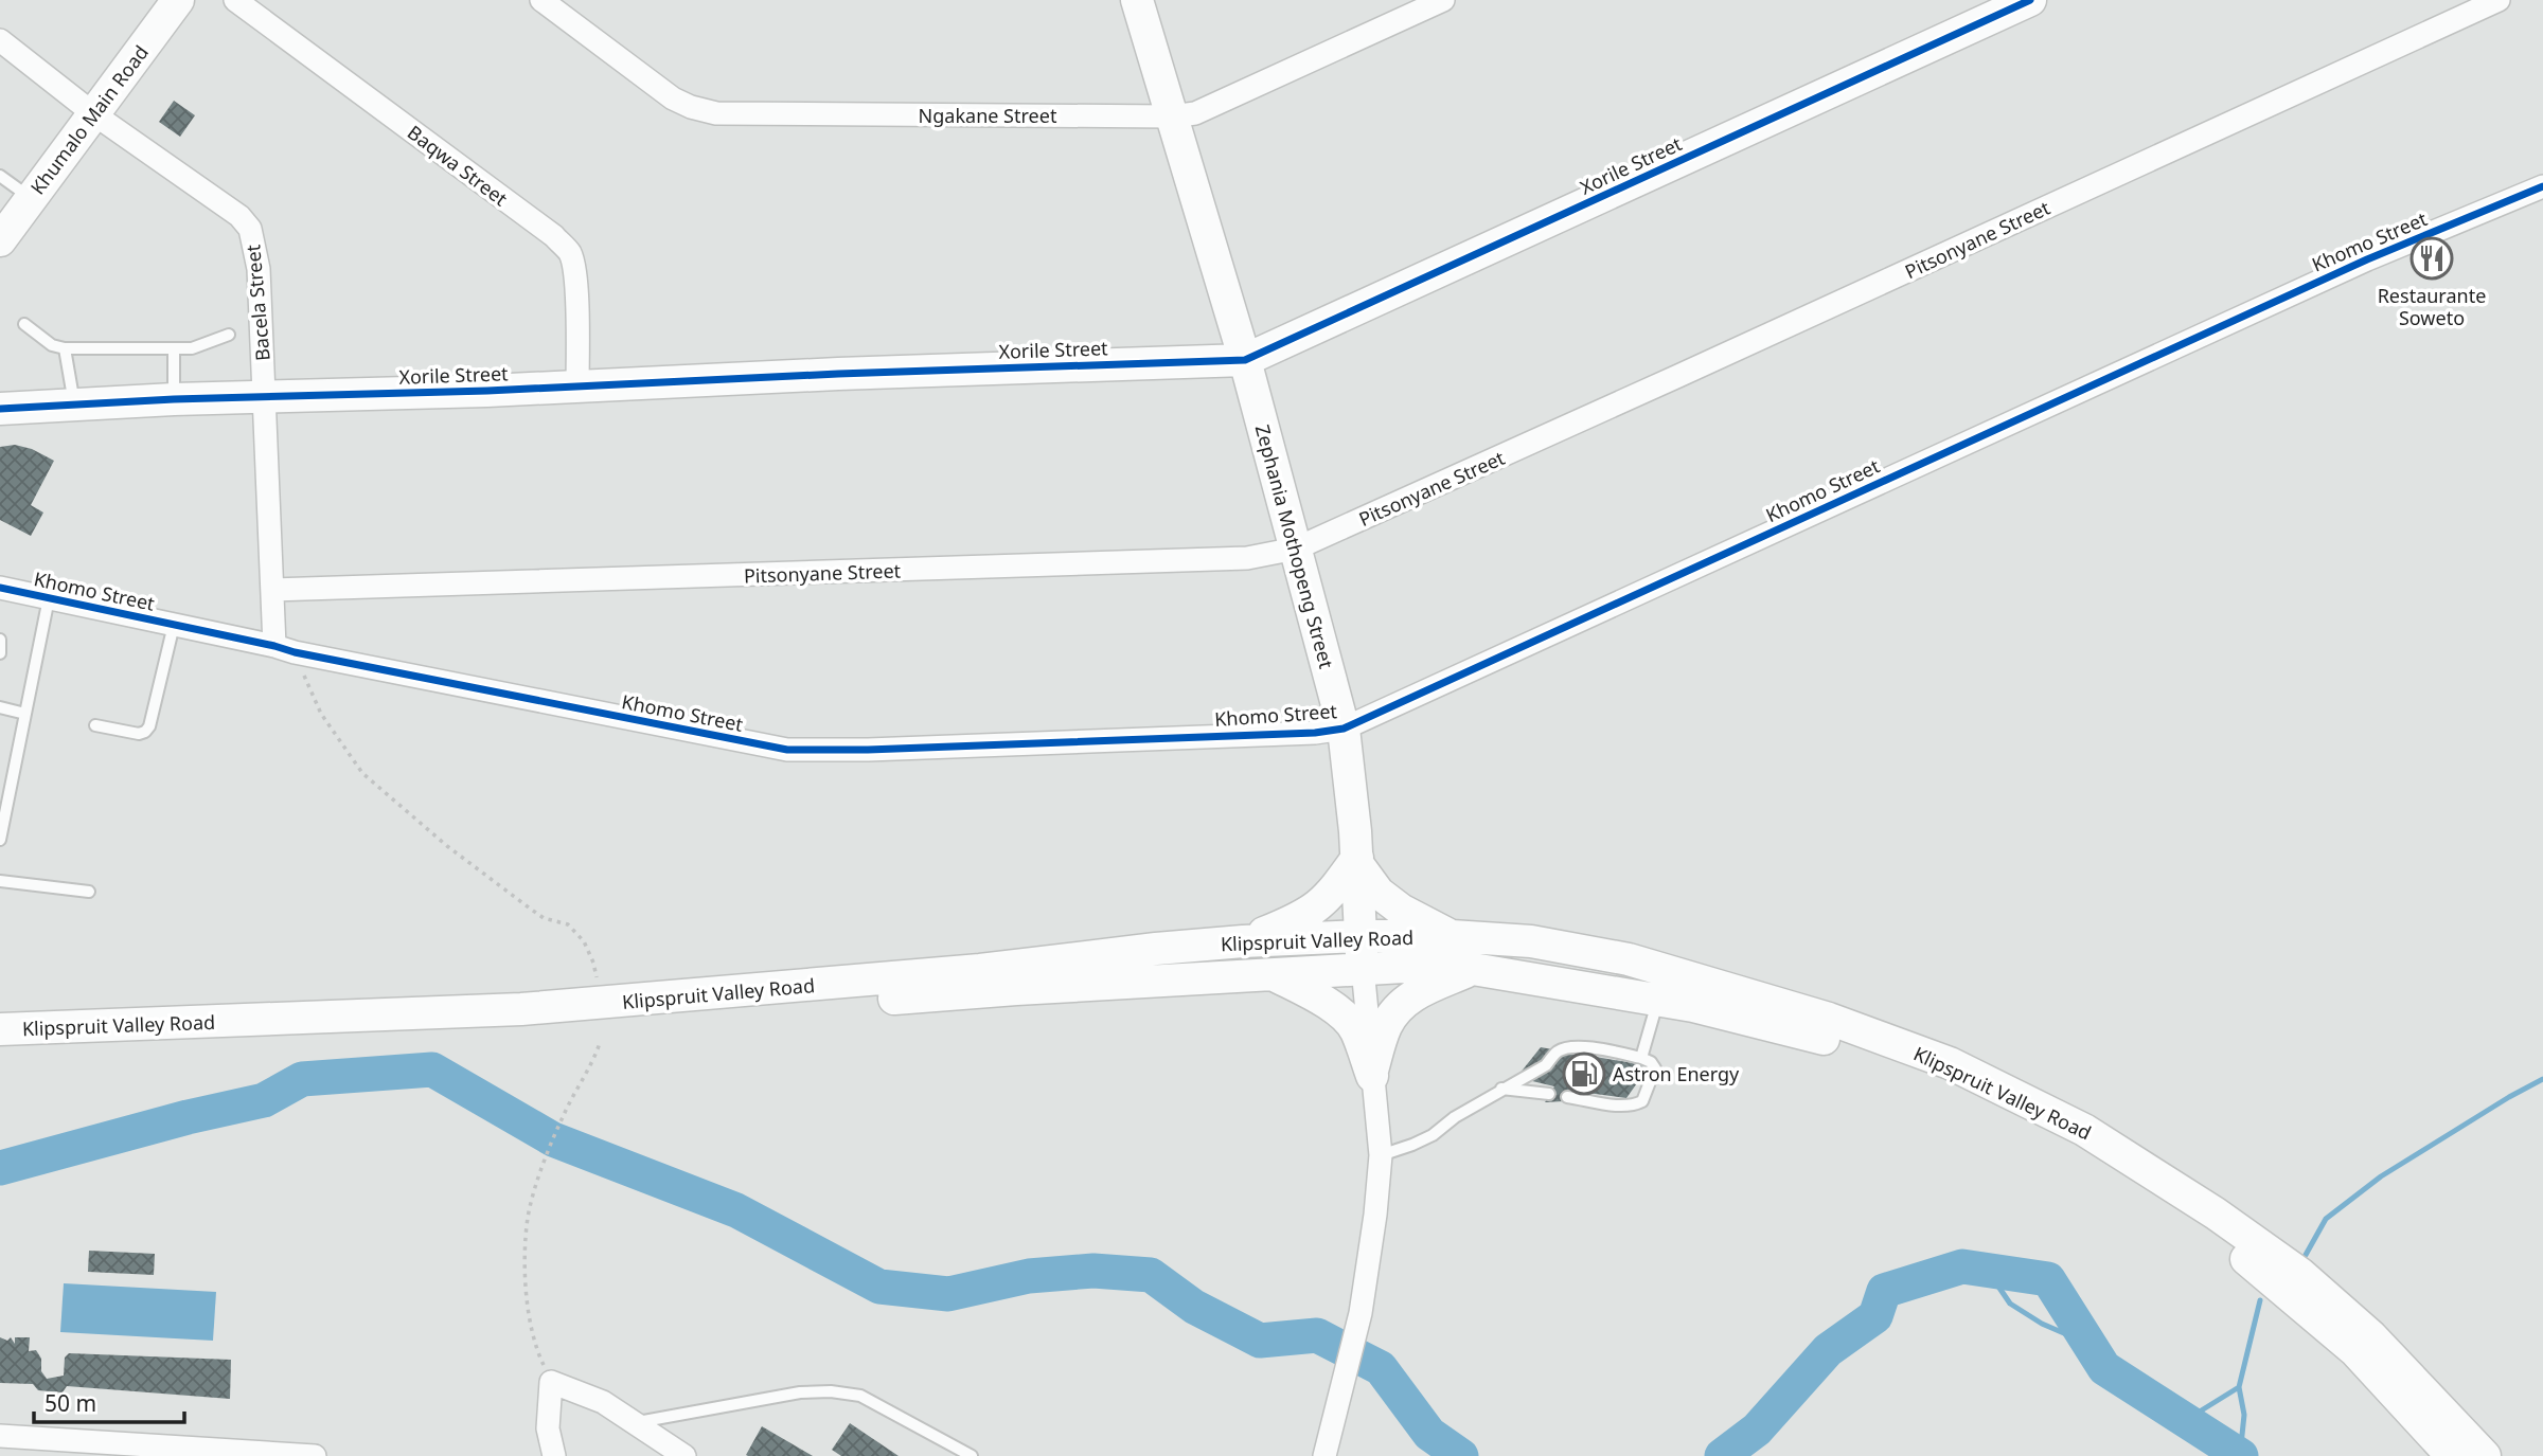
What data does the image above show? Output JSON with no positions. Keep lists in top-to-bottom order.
{
  "streets": {
    "main road": [
      "Khumalo Main Road",
      "Xorile Street",
      "Zephania Mothopeng Street",
      "Klipspruit Valley Road"
    ],
    "street": [
      "Ngakane Street",
      "Baqwa Street",
      "Pitsonyane Street",
      "Khomo Street",
      "Bacela Street"
    ]
  },
  "crossings": [
    ["Ngakane Street", "Zephania Mothopeng Street"],
    ["Khumalo Main Road", "Bacela Street"],
    ["Baqwa Street", "Xorile Street"],
    ["Xorile Street", "Bacela Street"],
    ["Xorile Street", "Zephania Mothopeng Street"],
    ["Pitsonyane Street", "Bacela Street"],
    ["Pitsonyane Street", "Zephania Mothopeng Street"],
    ["Khomo Street", "Bacela Street"],
    ["Khomo Street", "Zephania Mothopeng Street"],
    ["Zephania Mothopeng Street", "Klipspruit Valley Road"]
  ],
  "places": {
    "restaurant": ["Restaurante Soweto"],
    "fuel station": ["Astron Energy"]
  },
  "scale_bar": "50 m"
}
